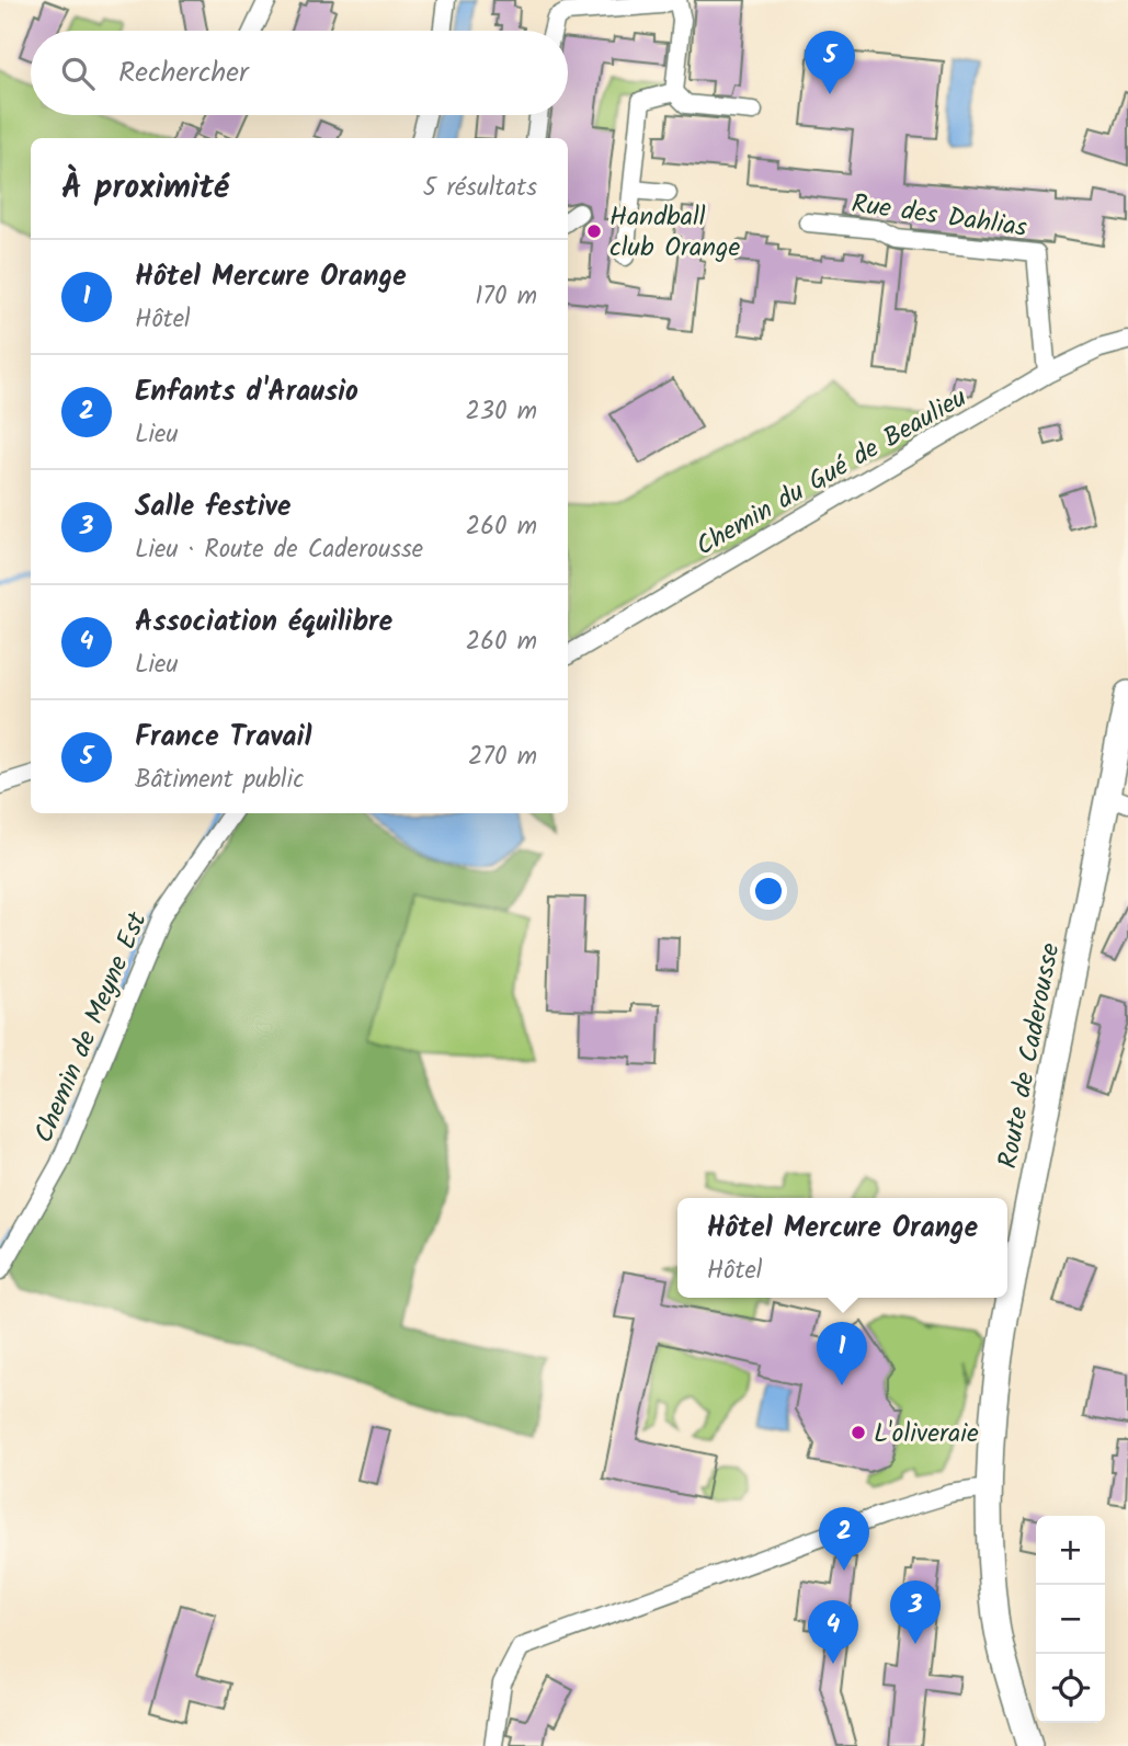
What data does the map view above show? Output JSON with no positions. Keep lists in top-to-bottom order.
{
  "streets": {
    "main road": ["Route de Caderousse"],
    "street": ["Rue des Dahlias", "Chemin du Gué de Beaulieu", "Chemin de Meyne Est"]
  },
  "crossings": [
    ["Rue des Dahlias", "Chemin du Gué de Beaulieu"]
  ],
  "places": ["Handball club Orange", "L'oliveraie"],
  "page": {
    "pins": [
      "5",
      "1",
      "2",
      "3",
      "4"
    ],
    "search": "Rechercher",
    "heading": ["À proximité", "5 résultats"],
    "list": [
      {
        "mark": "1",
        "name": "Hôtel Mercure Orange",
        "note": "Hôtel",
        "value": "170 m"
      },
      {
        "mark": "2",
        "name": "Enfants d'Arausio",
        "note": "Lieu",
        "value": "230 m"
      },
      {
        "mark": "3",
        "name": "Salle festive",
        "note": "Lieu · Route de Caderousse",
        "value": "260 m"
      },
      {
        "mark": "4",
        "name": "Association équilibre",
        "note": "Lieu",
        "value": "260 m"
      },
      {
        "mark": "5",
        "name": "France Travail",
        "note": "Bâtiment public",
        "value": "270 m"
      }
    ],
    "popup": ["Hôtel Mercure Orange", "Hôtel"],
    "map_buttons": ["+", "−"]
  }
}
